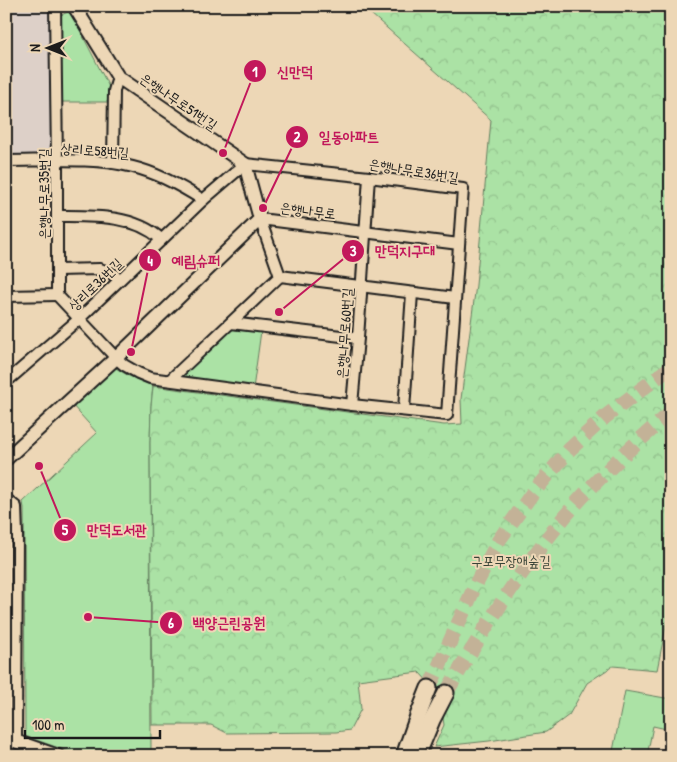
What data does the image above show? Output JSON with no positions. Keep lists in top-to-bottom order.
{
  "streets": {
    "street": [
      "은행나무로51번길",
      "상리로58번길",
      "은행나무로36번길",
      "은행나무로35번길",
      "은행나무로",
      "상리로36번길",
      "은행나무로60번길"
    ]
  },
  "crossings": [
    ["은행나무로51번길", "은행나무로36번길"],
    ["은행나무로51번길", "상리로36번길"],
    ["상리로58번길", "은행나무로35번길"],
    ["상리로58번길", "상리로36번길"],
    ["은행나무로36번길", "은행나무로"],
    ["은행나무로36번길", "상리로36번길"],
    ["은행나무로36번길", "은행나무로60번길"],
    ["은행나무로", "은행나무로60번길"]
  ],
  "parks": ["구포무장애숲길"],
  "places": [
    "신만덕",
    "일동아파트",
    "만덕지구대",
    "예림슈퍼",
    "만덕도서관",
    "백양근린공원"
  ],
  "scale_bar": "100 m",
  "north": "left"
}
